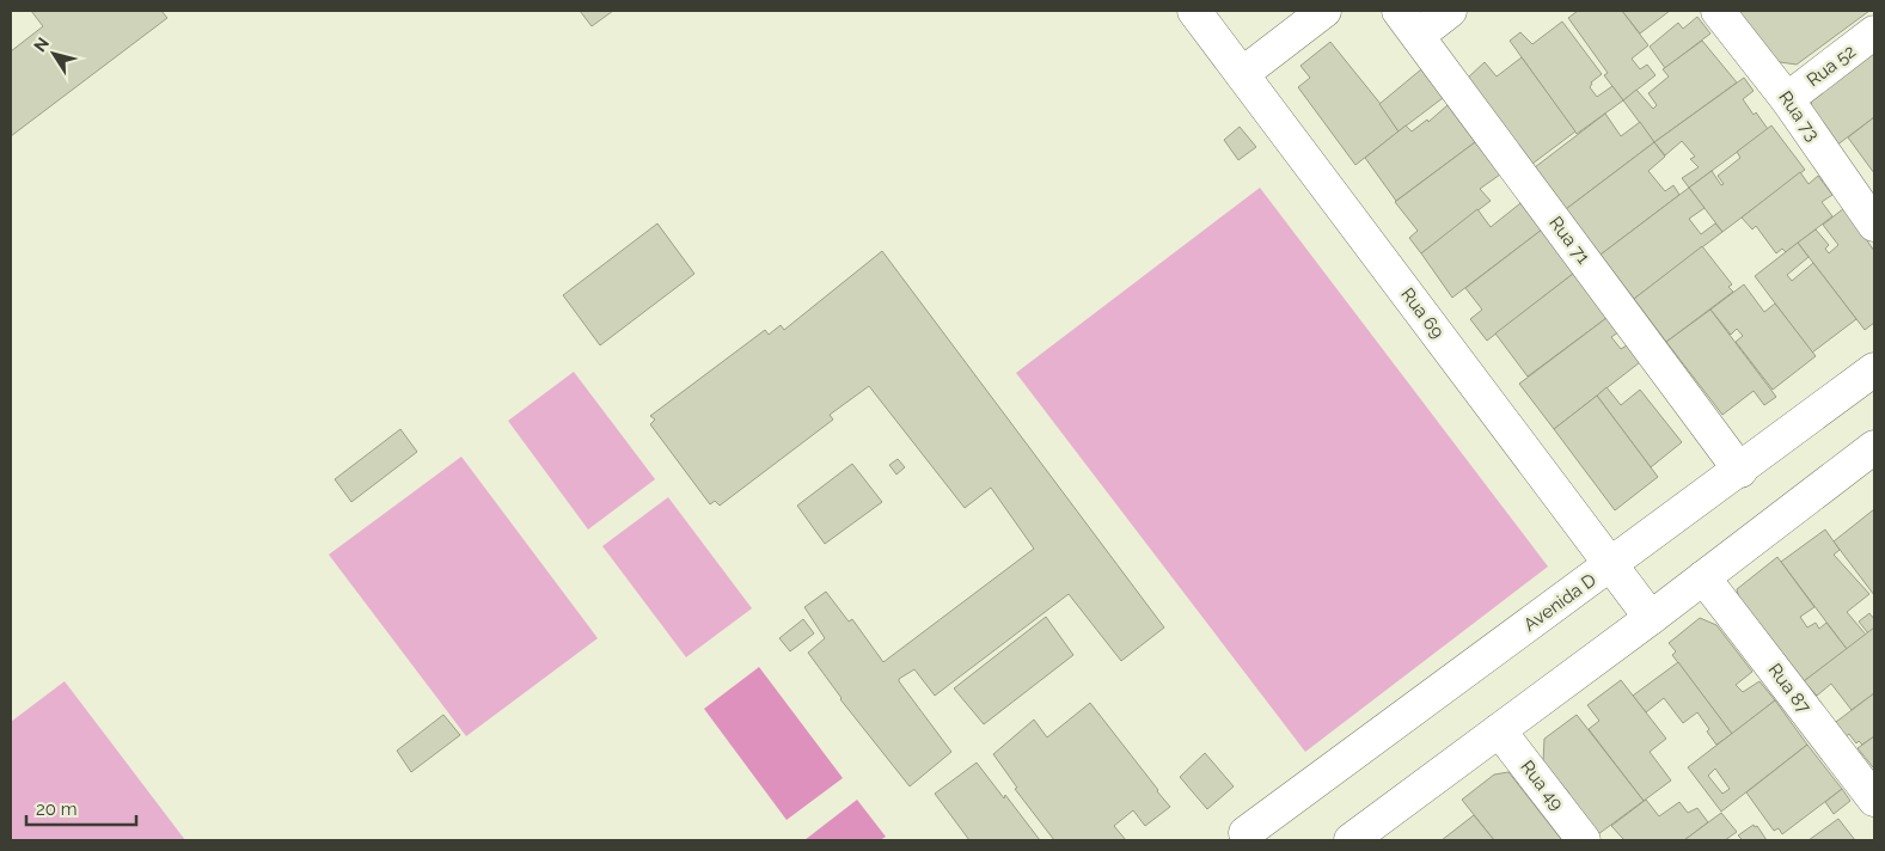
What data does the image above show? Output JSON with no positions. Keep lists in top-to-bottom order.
{
  "streets": {
    "street": [
      "Rua 52",
      "Rua 73",
      "Rua 71",
      "Rua 69",
      "Avenida D",
      "Rua 87",
      "Rua 49"
    ]
  },
  "crossings": [
    ["Rua 52", "Rua 73"],
    ["Rua 71", "Avenida D"],
    ["Rua 69", "Avenida D"]
  ],
  "scale_bar": "20 m",
  "north": "top left"
}
